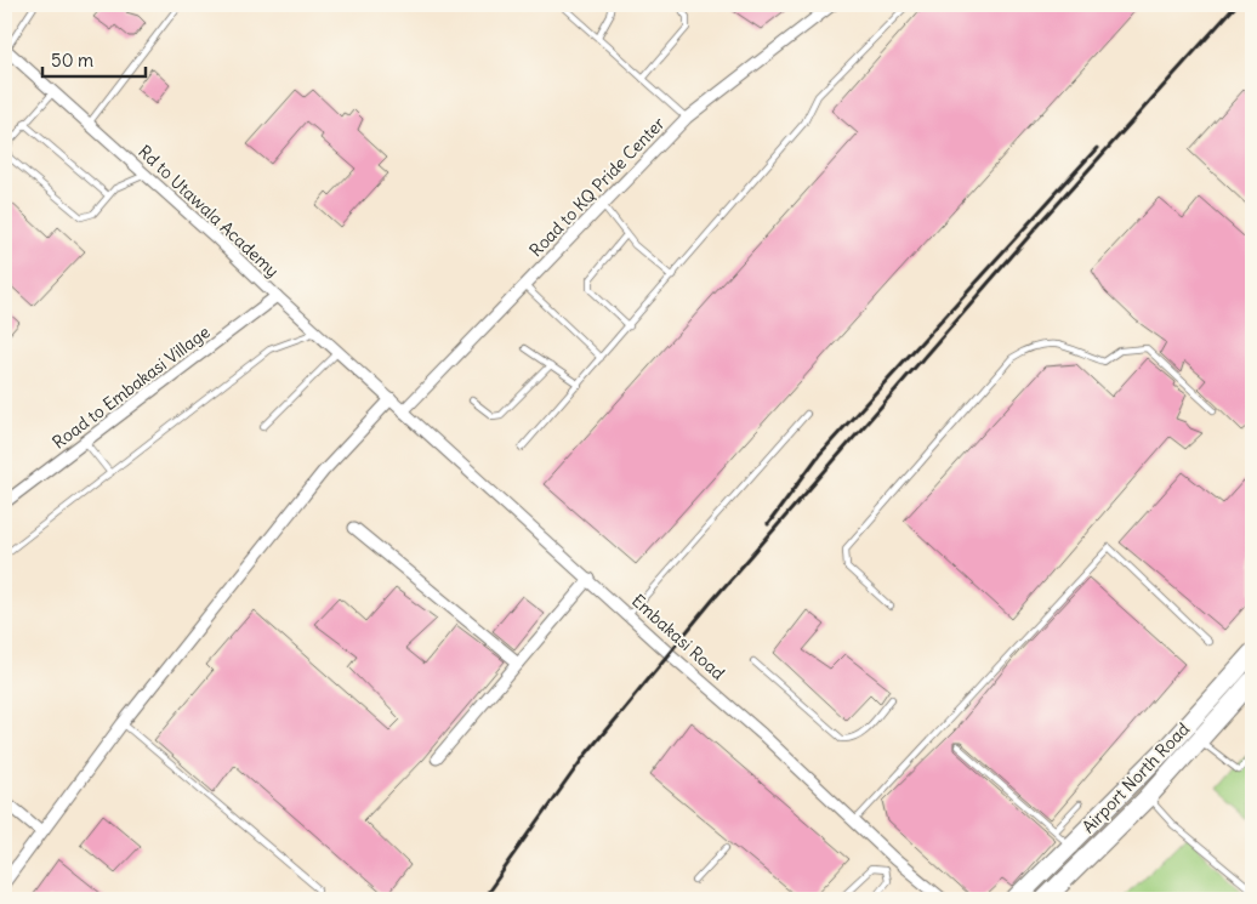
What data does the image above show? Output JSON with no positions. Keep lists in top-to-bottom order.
{
  "streets": {
    "main road": ["Airport North Road"],
    "street": [
      "Road to KQ Pride Center",
      "Rd to Utawala Academy",
      "Road to Embakasi Village",
      "Embakasi Road"
    ]
  },
  "crossings": [
    ["Road to KQ Pride Center", "Embakasi Road"],
    ["Rd to Utawala Academy", "Road to Embakasi Village"],
    ["Rd to Utawala Academy", "Embakasi Road"]
  ],
  "scale_bar": "50 m"
}
